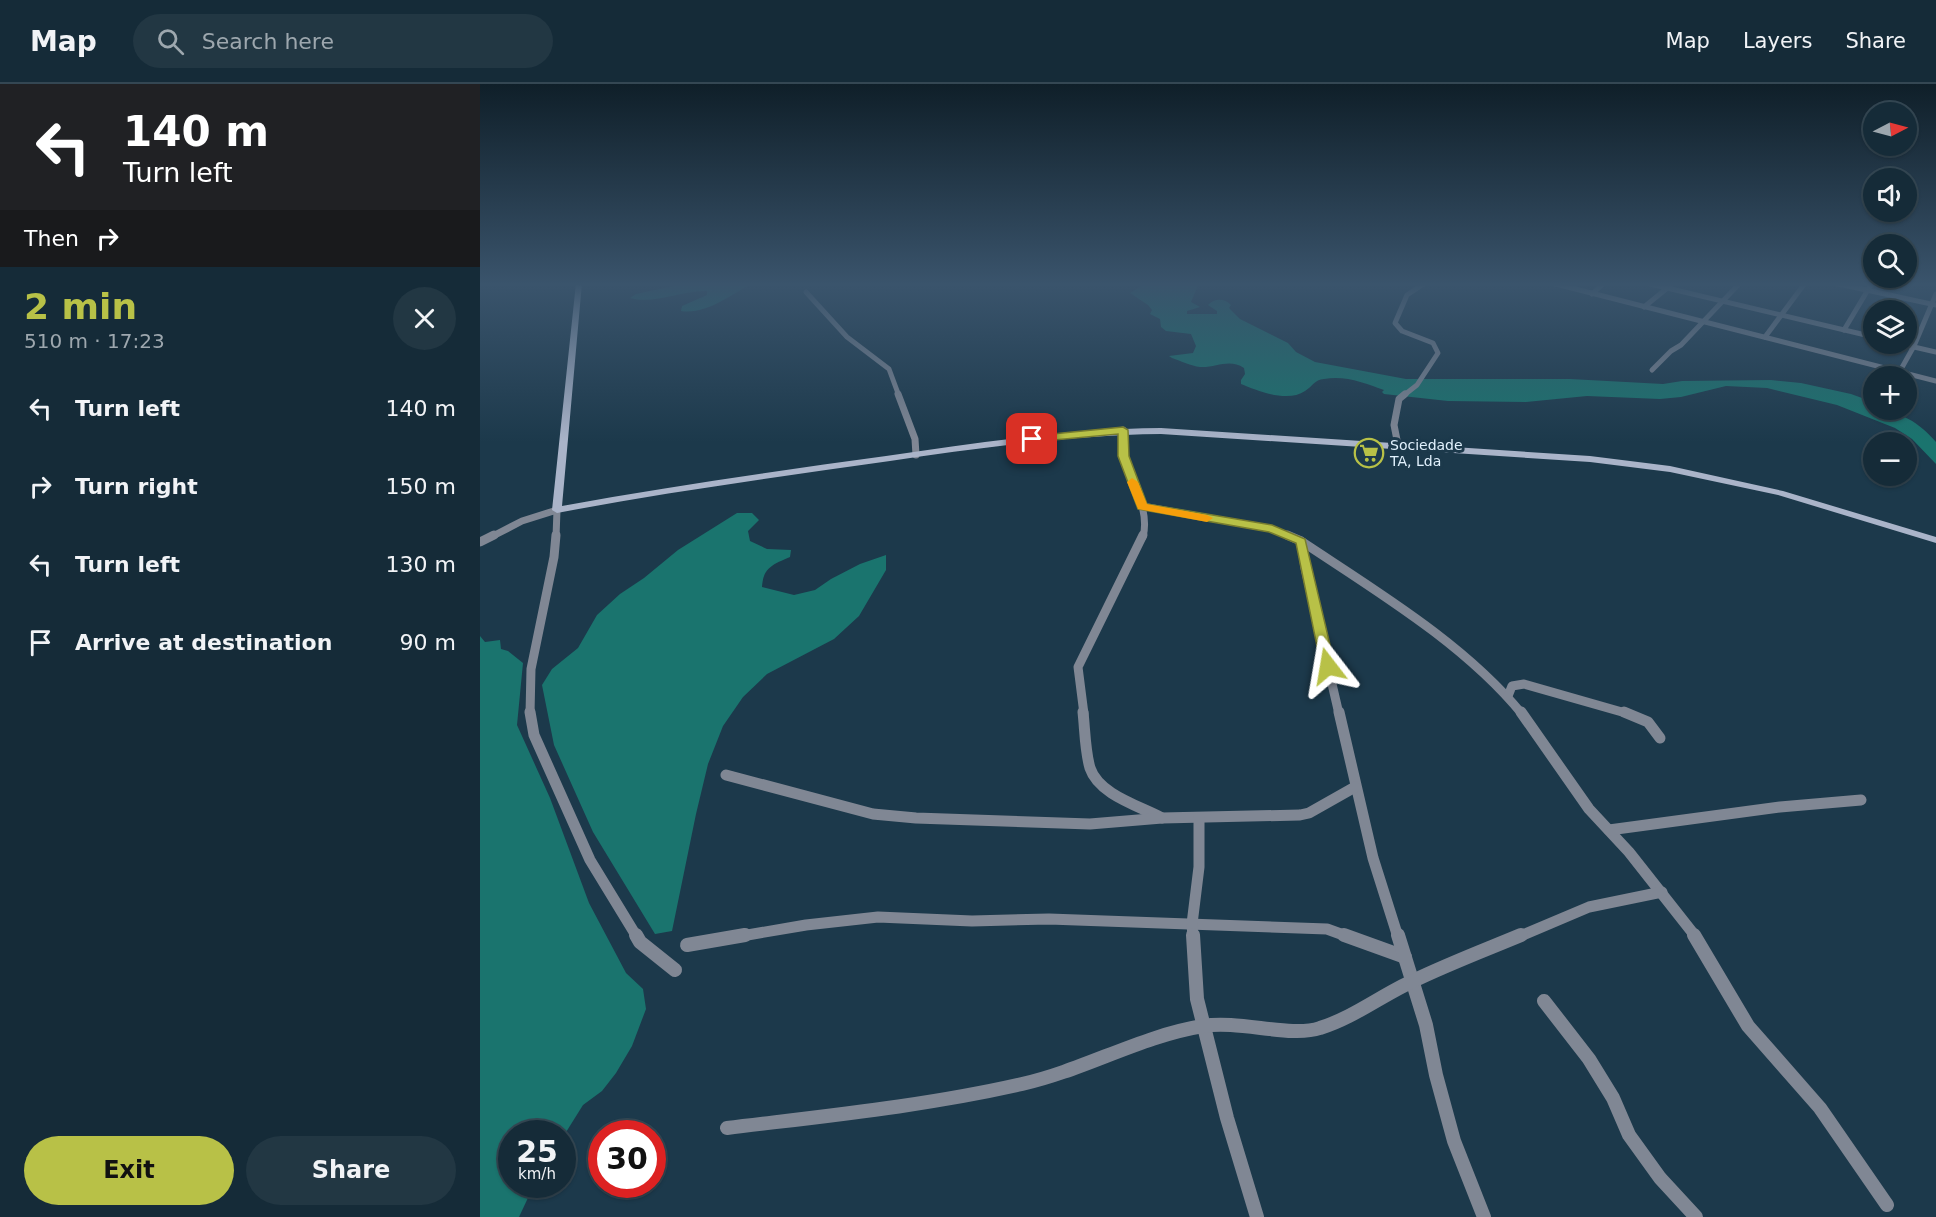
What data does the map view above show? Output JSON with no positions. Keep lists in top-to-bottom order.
{
  "places": {
    "supermarket": ["Sociedade TA, Lda"]
  },
  "north": "right",
  "page": {
    "header": "Map",
    "search": "Search here",
    "nav": ["Map", "Layers", "Share"],
    "turn": ["140 m", "Turn left"],
    "map_buttons": ["+", "−"],
    "then": "Then",
    "heading": ["2 min", "510 m · 17:23"],
    "list": [
      {
        "name": "Turn left",
        "value": "140 m"
      },
      {
        "name": "Turn right",
        "value": "150 m"
      },
      {
        "name": "Turn left",
        "value": "130 m"
      },
      {
        "name": "Arrive at destination",
        "value": "90 m"
      }
    ],
    "speed": "25 km/h",
    "limit": "30",
    "buttons": ["Exit", "Share"]
  }
}
